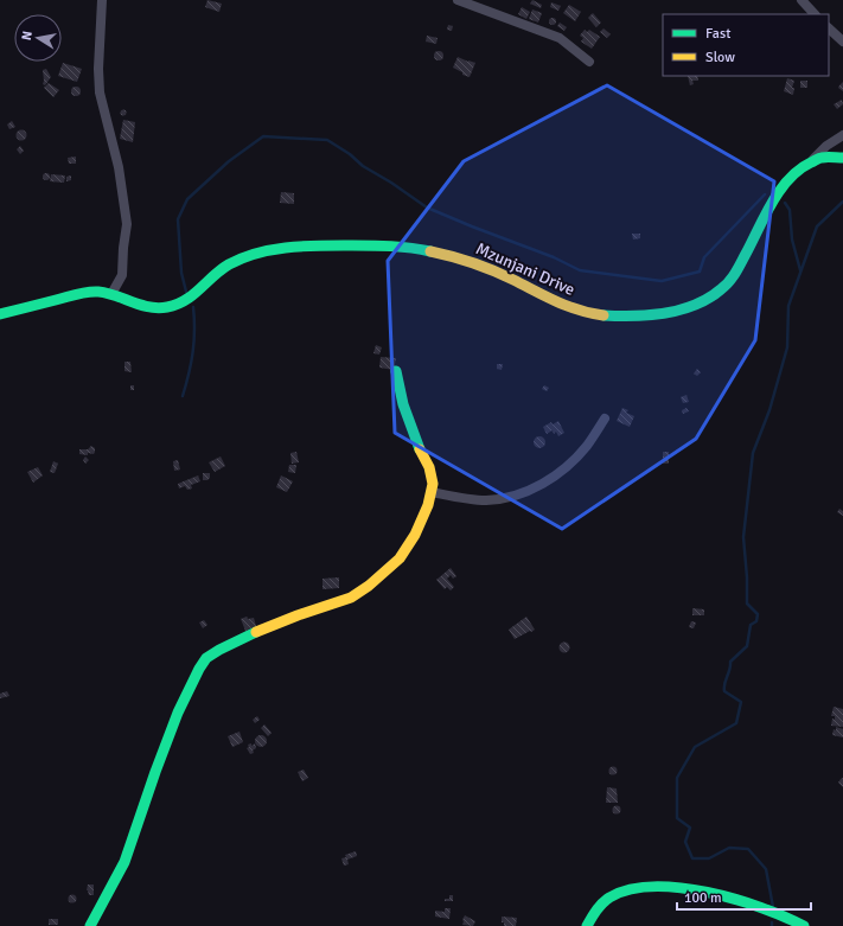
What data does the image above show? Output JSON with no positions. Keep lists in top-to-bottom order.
{
  "streets": {
    "main road": ["Mzunjani Drive"]
  },
  "legend": ["Fast", "Slow"],
  "scale_bar": "100 m",
  "north": "left"
}
